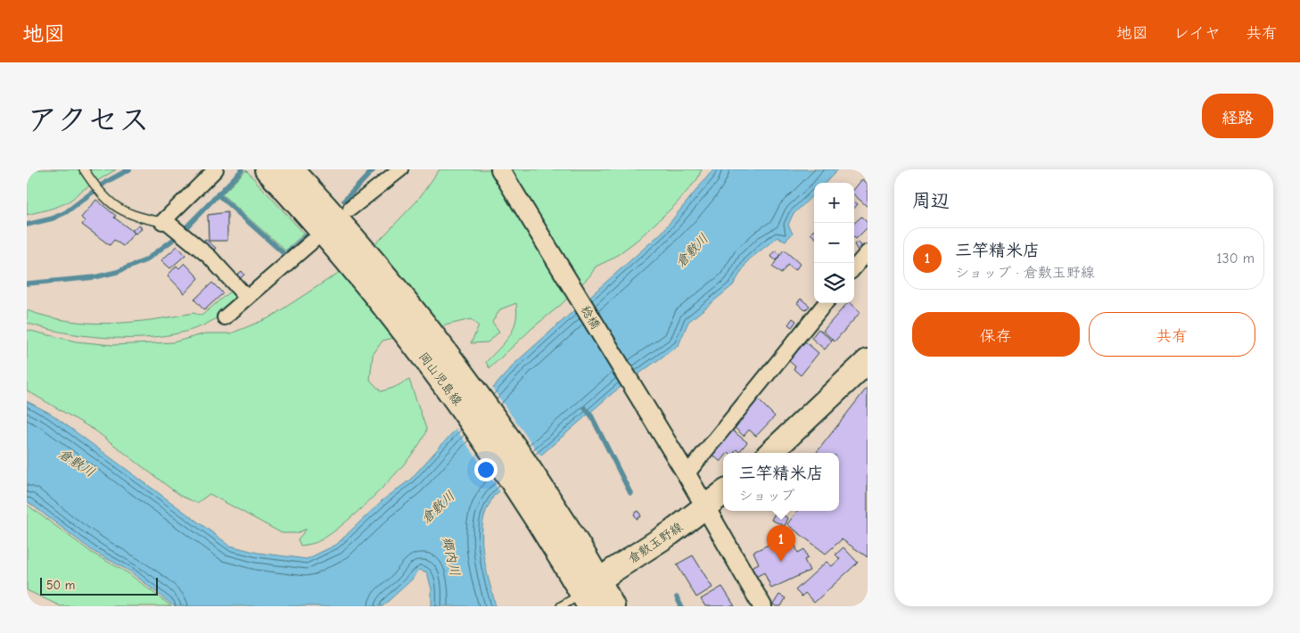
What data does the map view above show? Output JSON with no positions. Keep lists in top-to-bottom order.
{
  "streets": {
    "main road": ["岡山児島線", "倉敷玉野線"],
    "street": ["稔橋"]
  },
  "crossings": [
    ["稔橋", "倉敷玉野線"],
    ["岡山児島線", "倉敷玉野線"]
  ],
  "water": ["倉敷川", "郷内川"],
  "scale_bar": "50 m",
  "page": {
    "header": "地図",
    "nav": ["地図", "レイヤ", "共有"],
    "title": "アクセス",
    "buttons": [
      "経路",
      ["保存", "共有"]
    ],
    "heading": "周辺",
    "map_buttons": ["+", "−"],
    "list": [
      {
        "mark": "1",
        "name": "三竿精米店",
        "note": "ショップ · 倉敷玉野線",
        "value": "130 m"
      }
    ],
    "popup": ["三竿精米店", "ショップ"],
    "pins": "1",
    "scale": "50 m"
  }
}
